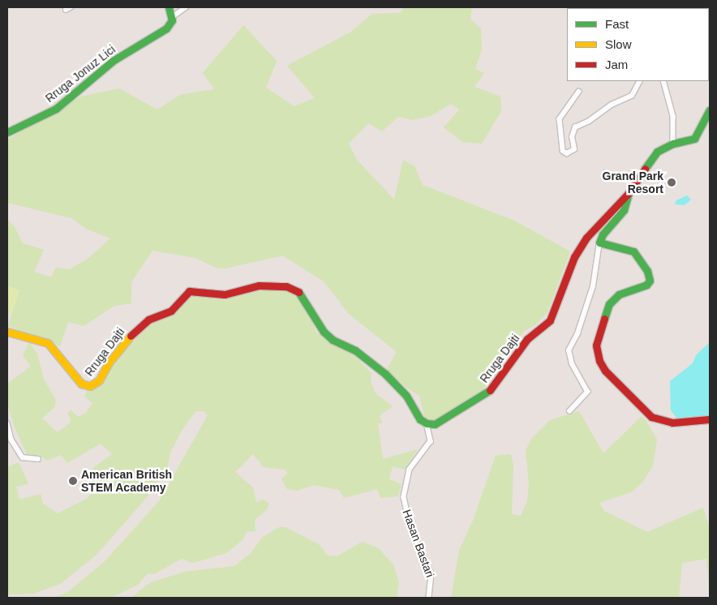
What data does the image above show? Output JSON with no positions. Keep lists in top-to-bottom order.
{
  "streets": {
    "main road": ["Rruga Jonuz Lici", "Rruga Dajti"],
    "street": ["Hasan Bastari"]
  },
  "crossings": [
    ["Rruga Dajti", "Hasan Bastari"]
  ],
  "places": ["Grand Park Resort", "American British STEM Academy"],
  "legend": ["Fast", "Slow", "Jam"]
}
